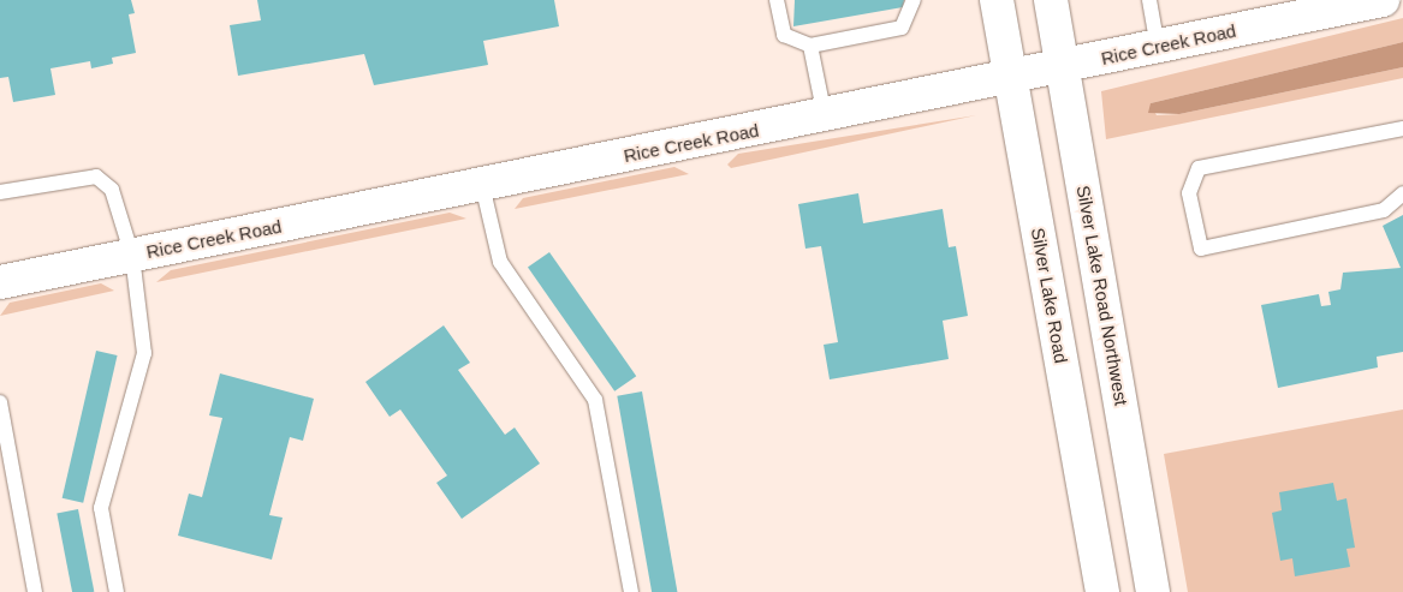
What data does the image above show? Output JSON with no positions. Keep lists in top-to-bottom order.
{
  "streets": {
    "street": ["Rice Creek Road", "Silver Lake Road", "Silver Lake Road Northwest"]
  },
  "crossings": [
    ["Rice Creek Road", "Silver Lake Road"],
    ["Rice Creek Road", "Silver Lake Road Northwest"]
  ]
}
